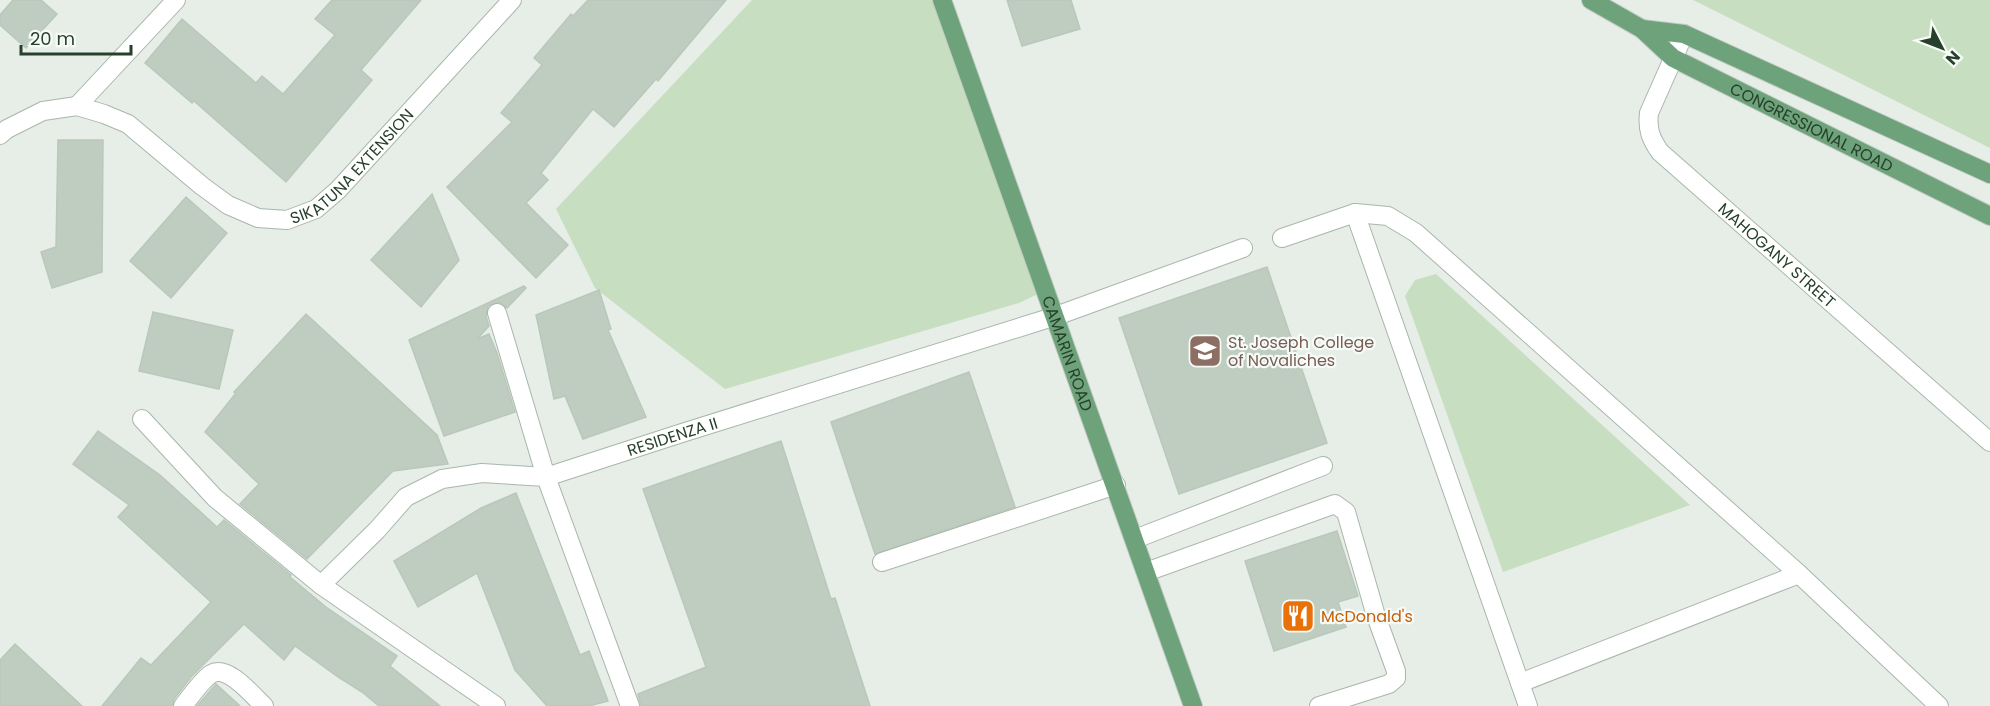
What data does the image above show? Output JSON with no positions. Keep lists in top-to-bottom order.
{
  "streets": {
    "main road": ["CONGRESSIONAL ROAD", "CAMARIN ROAD"],
    "street": ["SIKATUNA EXTENSION", "MAHOGANY STREET", "RESIDENZA II"]
  },
  "crossings": [
    ["CONGRESSIONAL ROAD", "MAHOGANY STREET"],
    ["CAMARIN ROAD", "RESIDENZA II"]
  ],
  "places": {
    "school or university": ["St. Joseph College of Novaliches"],
    "restaurant": ["McDonald's"]
  },
  "scale_bar": "20 m",
  "north": "bottom right"
}
